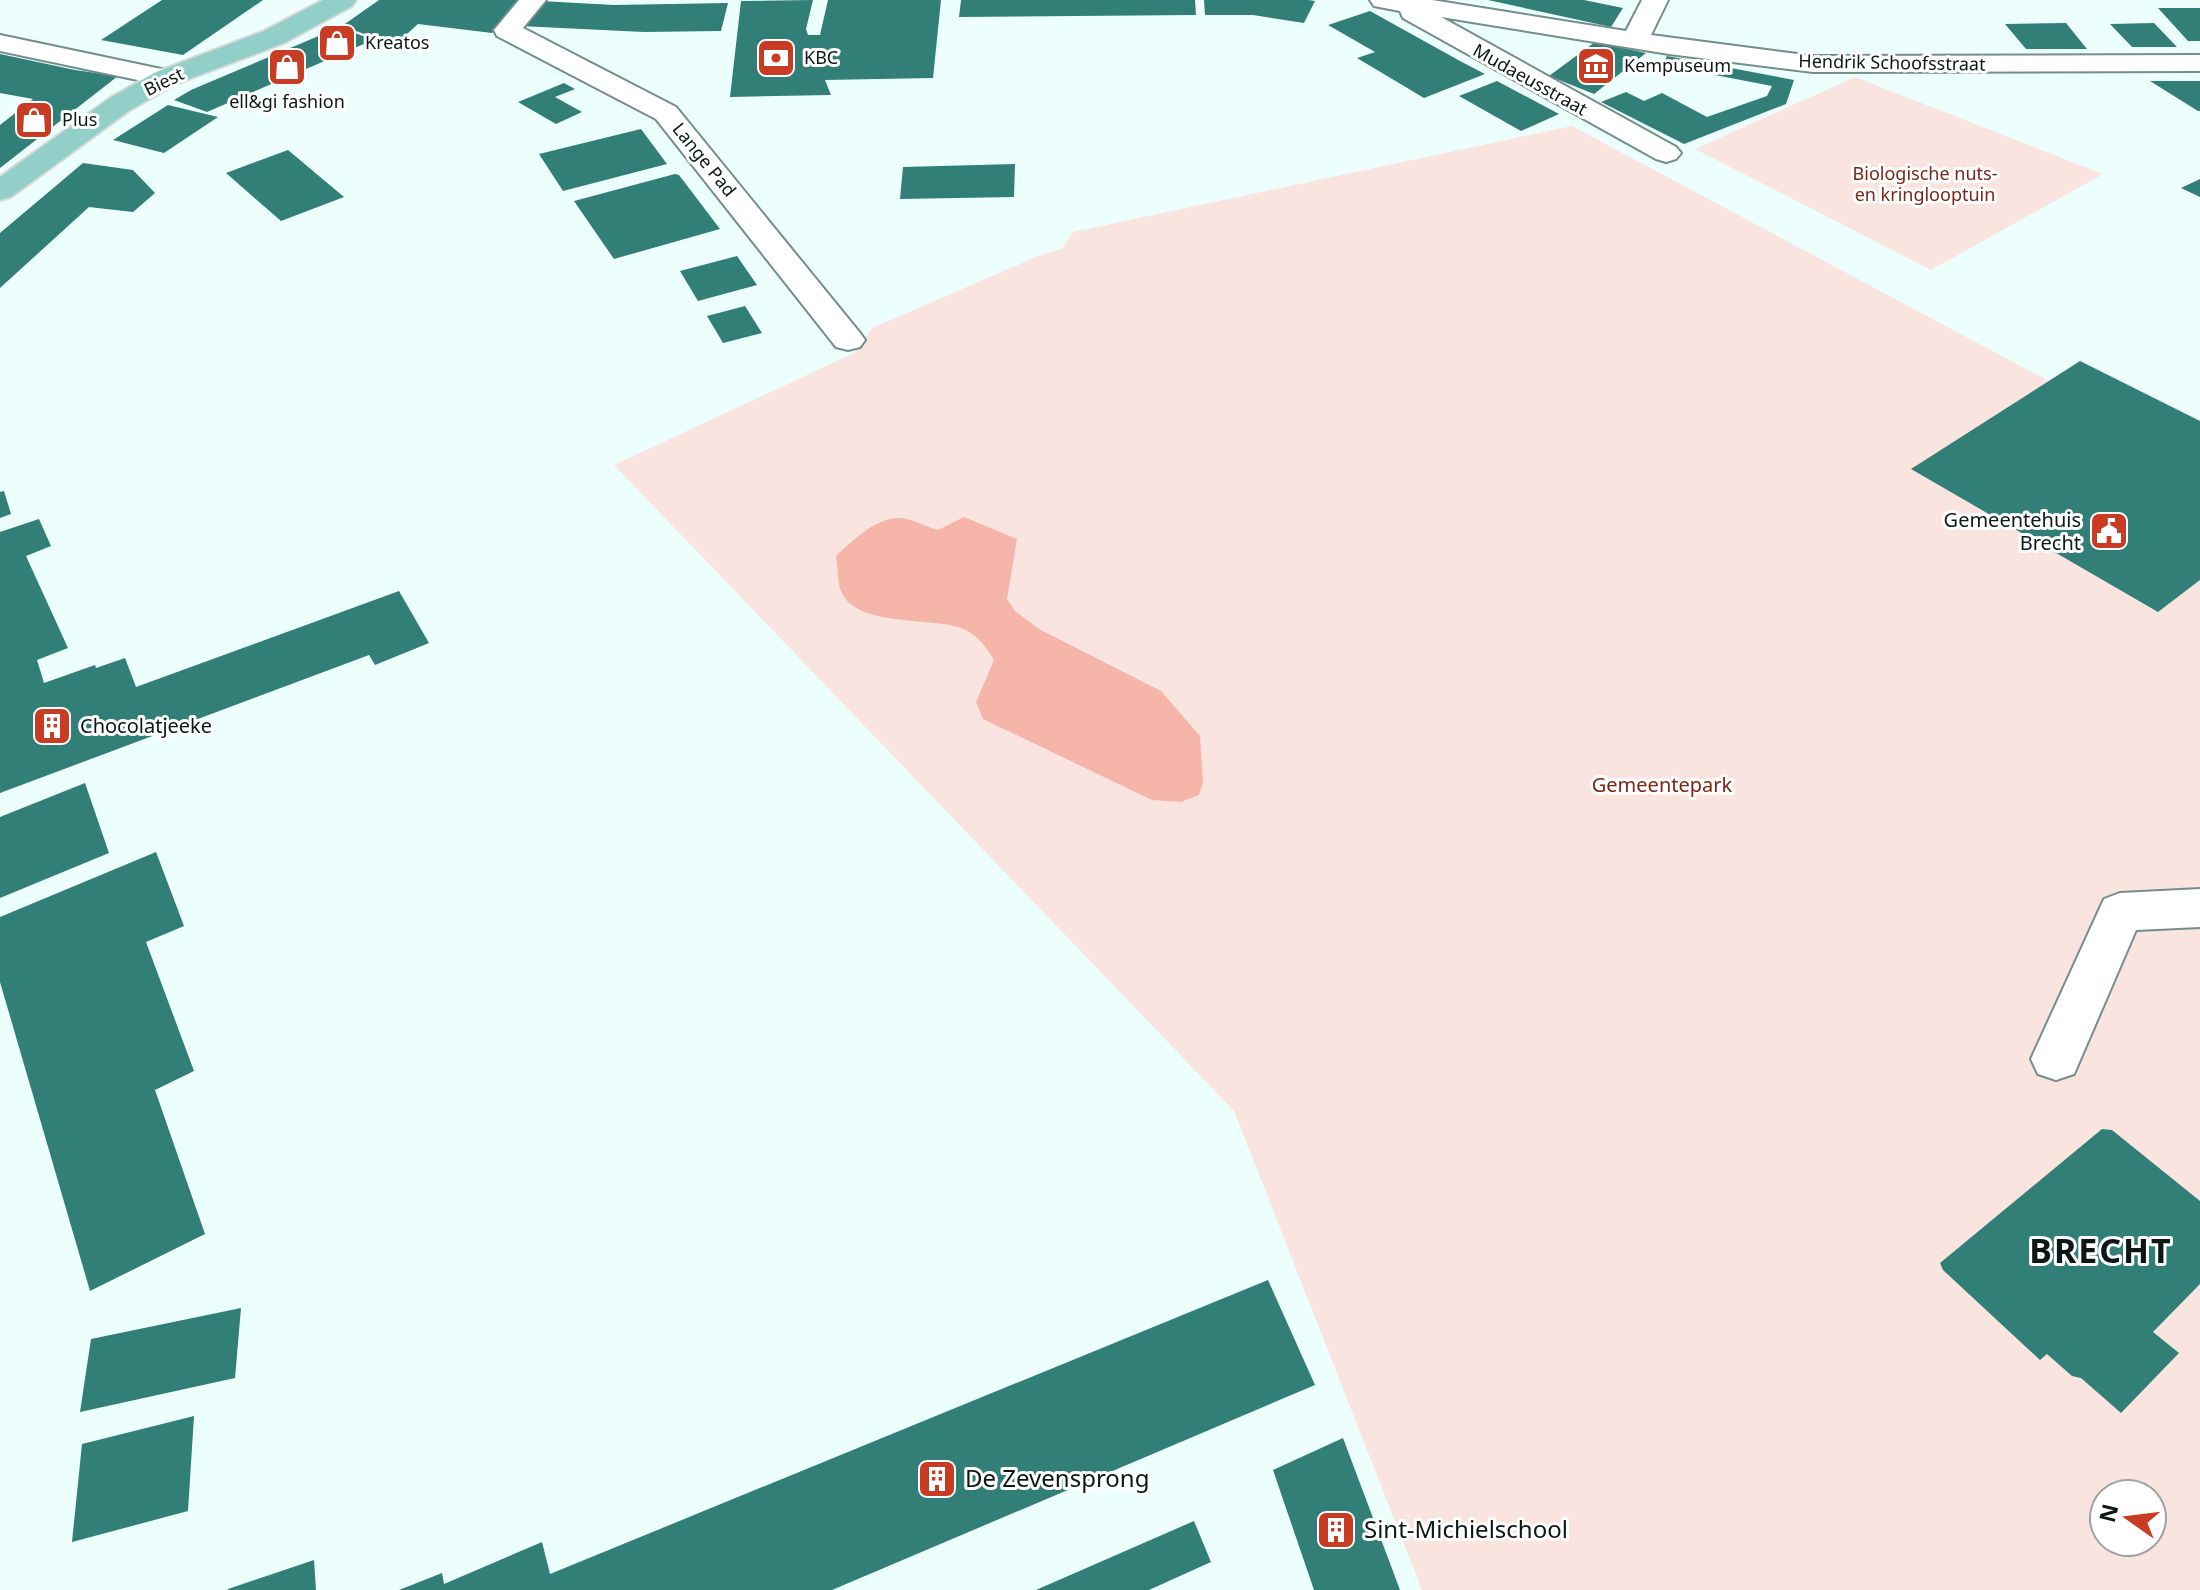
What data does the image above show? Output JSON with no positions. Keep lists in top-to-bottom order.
{
  "streets": {
    "main road": ["Biest"],
    "street": ["Hendrik Schoofsstraat", "Mudaeusstraat", "Lange Pad"]
  },
  "crossings": [
    ["Hendrik Schoofsstraat", "Mudaeusstraat"]
  ],
  "districts": ["BRECHT"],
  "parks": ["Biologische nuts- en kringlooptuin", "Gemeentepark"],
  "places": {
    "shop": ["Kreatos", "ell&gi fashion", "Plus"],
    "bank": ["KBC"],
    "museum": ["Kempuseum"],
    "public building": ["Gemeentehuis Brecht"],
    "building": ["Chocolatjeeke", "De Zevensprong", "Sint-Michielschool"]
  },
  "north": "left"
}
